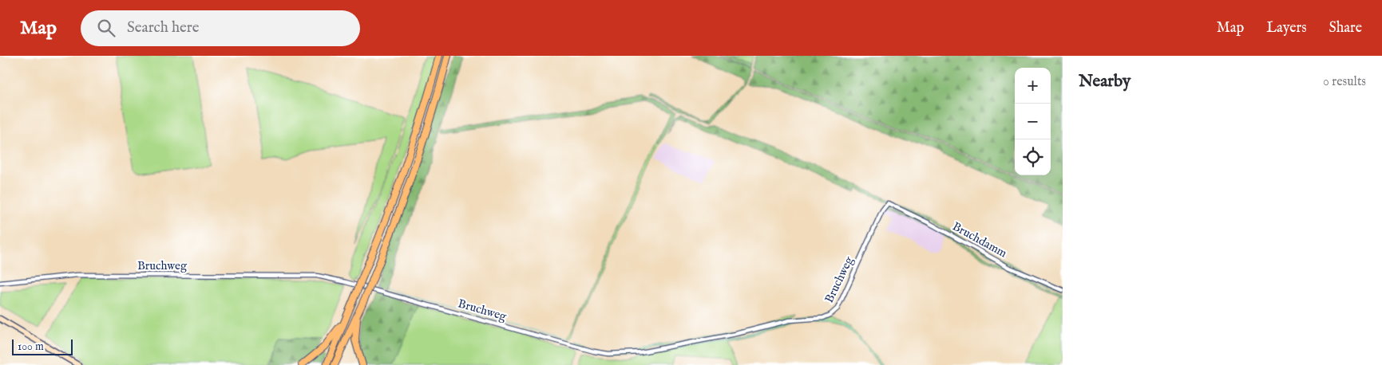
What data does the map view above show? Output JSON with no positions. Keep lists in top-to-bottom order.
{
  "streets": {
    "street": ["Bruchdamm", "Bruchweg"]
  },
  "crossings": [
    ["Bruchdamm", "Bruchweg"]
  ],
  "scale_bar": "100 m",
  "page": {
    "header": "Map",
    "search": "Search here",
    "nav": ["Map", "Layers", "Share"],
    "heading": ["Nearby", "0 results"],
    "map_buttons": ["+", "−"],
    "scale": "100 m"
  }
}
